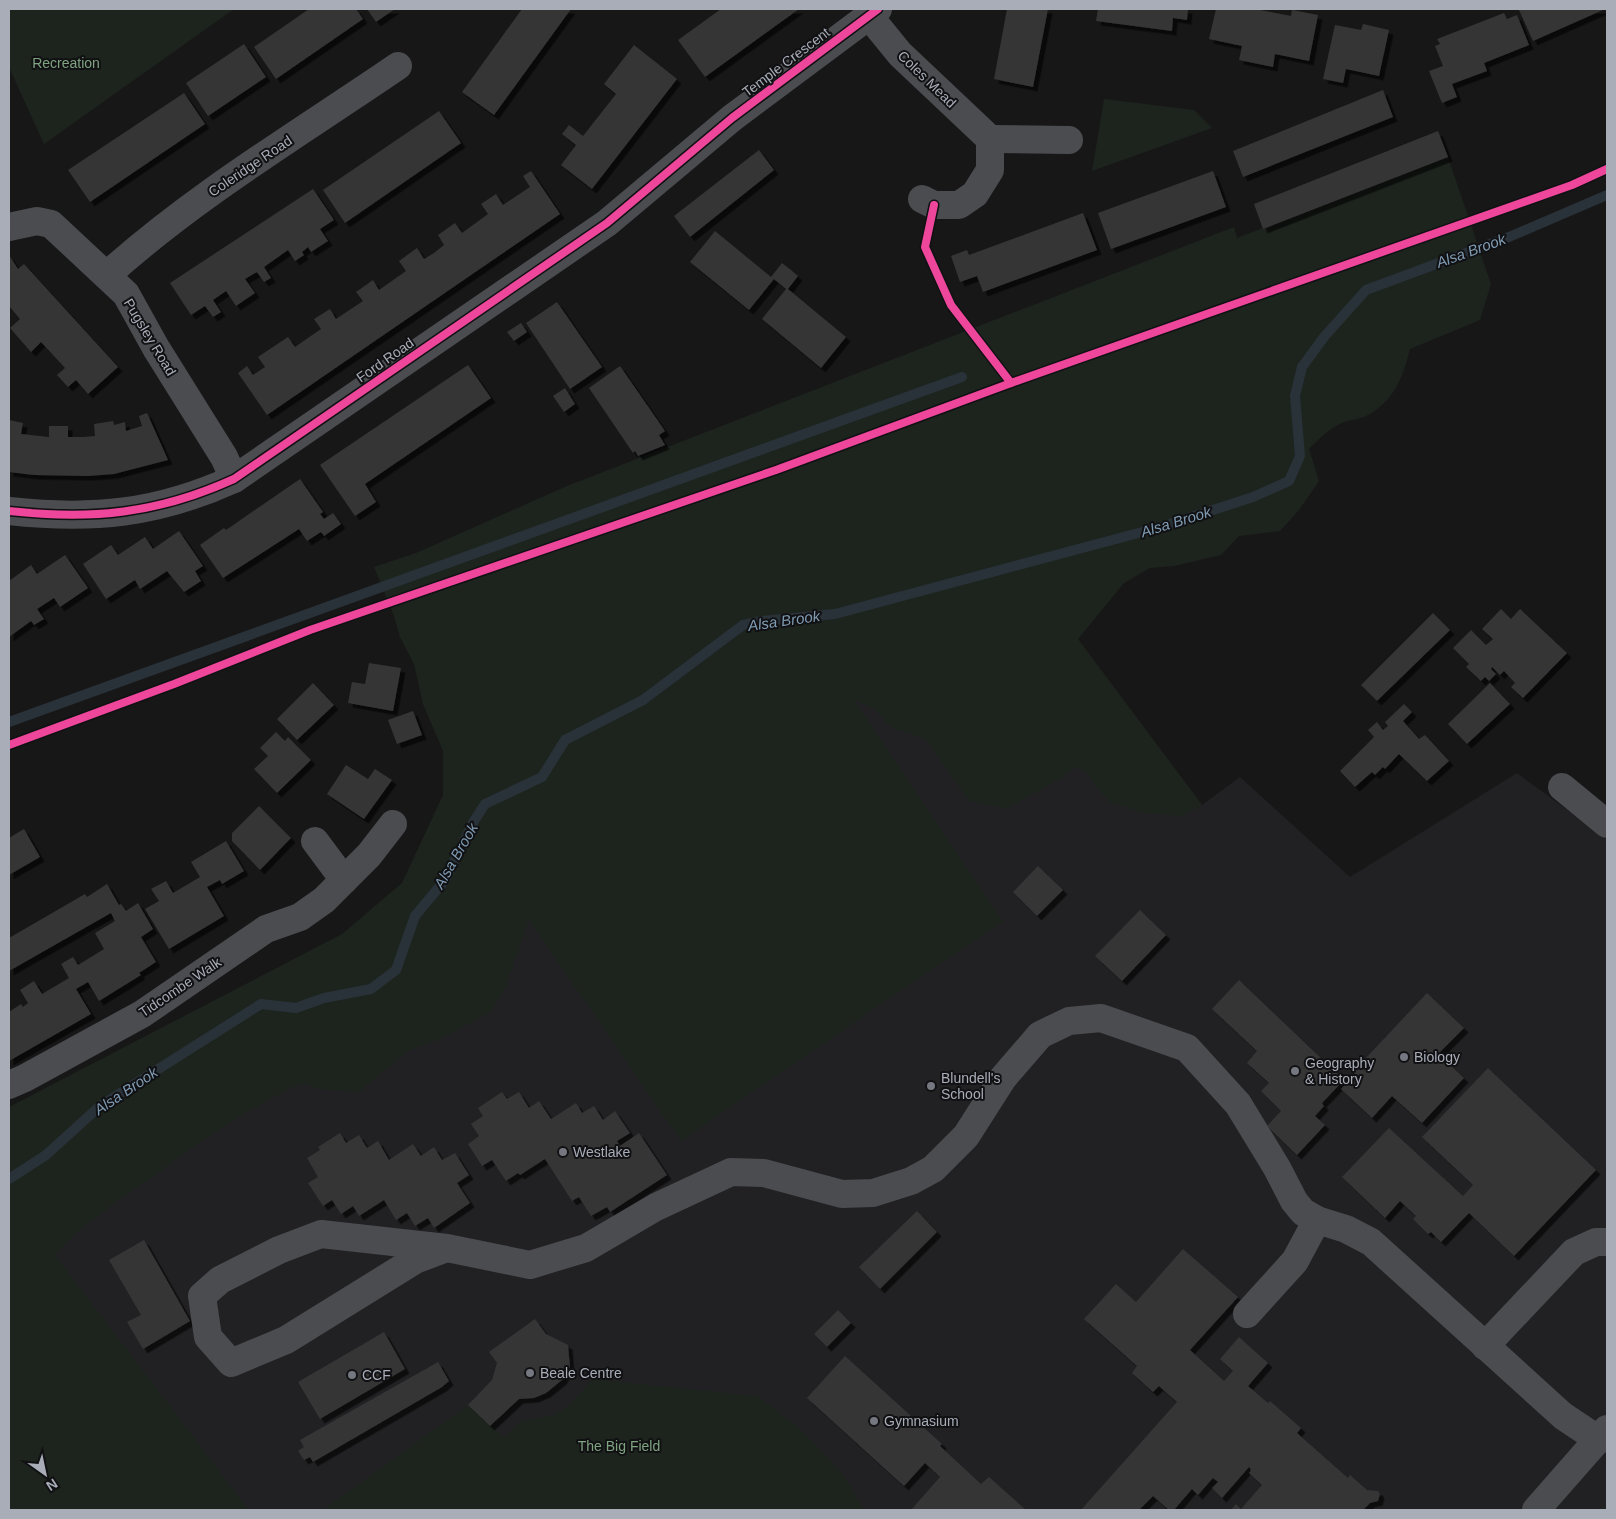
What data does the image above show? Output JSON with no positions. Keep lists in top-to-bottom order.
{
  "streets": {
    "street": [
      "Temple Crescent",
      "Coles Mead",
      "Coleridge Road",
      "Pugsley Road",
      "Ford Road",
      "Tidcombe Walk"
    ]
  },
  "crossings": [
    ["Temple Crescent", "Coles Mead"],
    ["Temple Crescent", "Ford Road"],
    ["Coleridge Road", "Pugsley Road"],
    ["Pugsley Road", "Ford Road"]
  ],
  "water": ["Alsa Brook"],
  "parks": ["Recreation", "The Big Field"],
  "places": [
    "Biology",
    "Geography & History",
    "Blundell's School",
    "Westlake",
    "Beale Centre",
    "CCF",
    "Gymnasium"
  ],
  "north": "bottom right"
}
